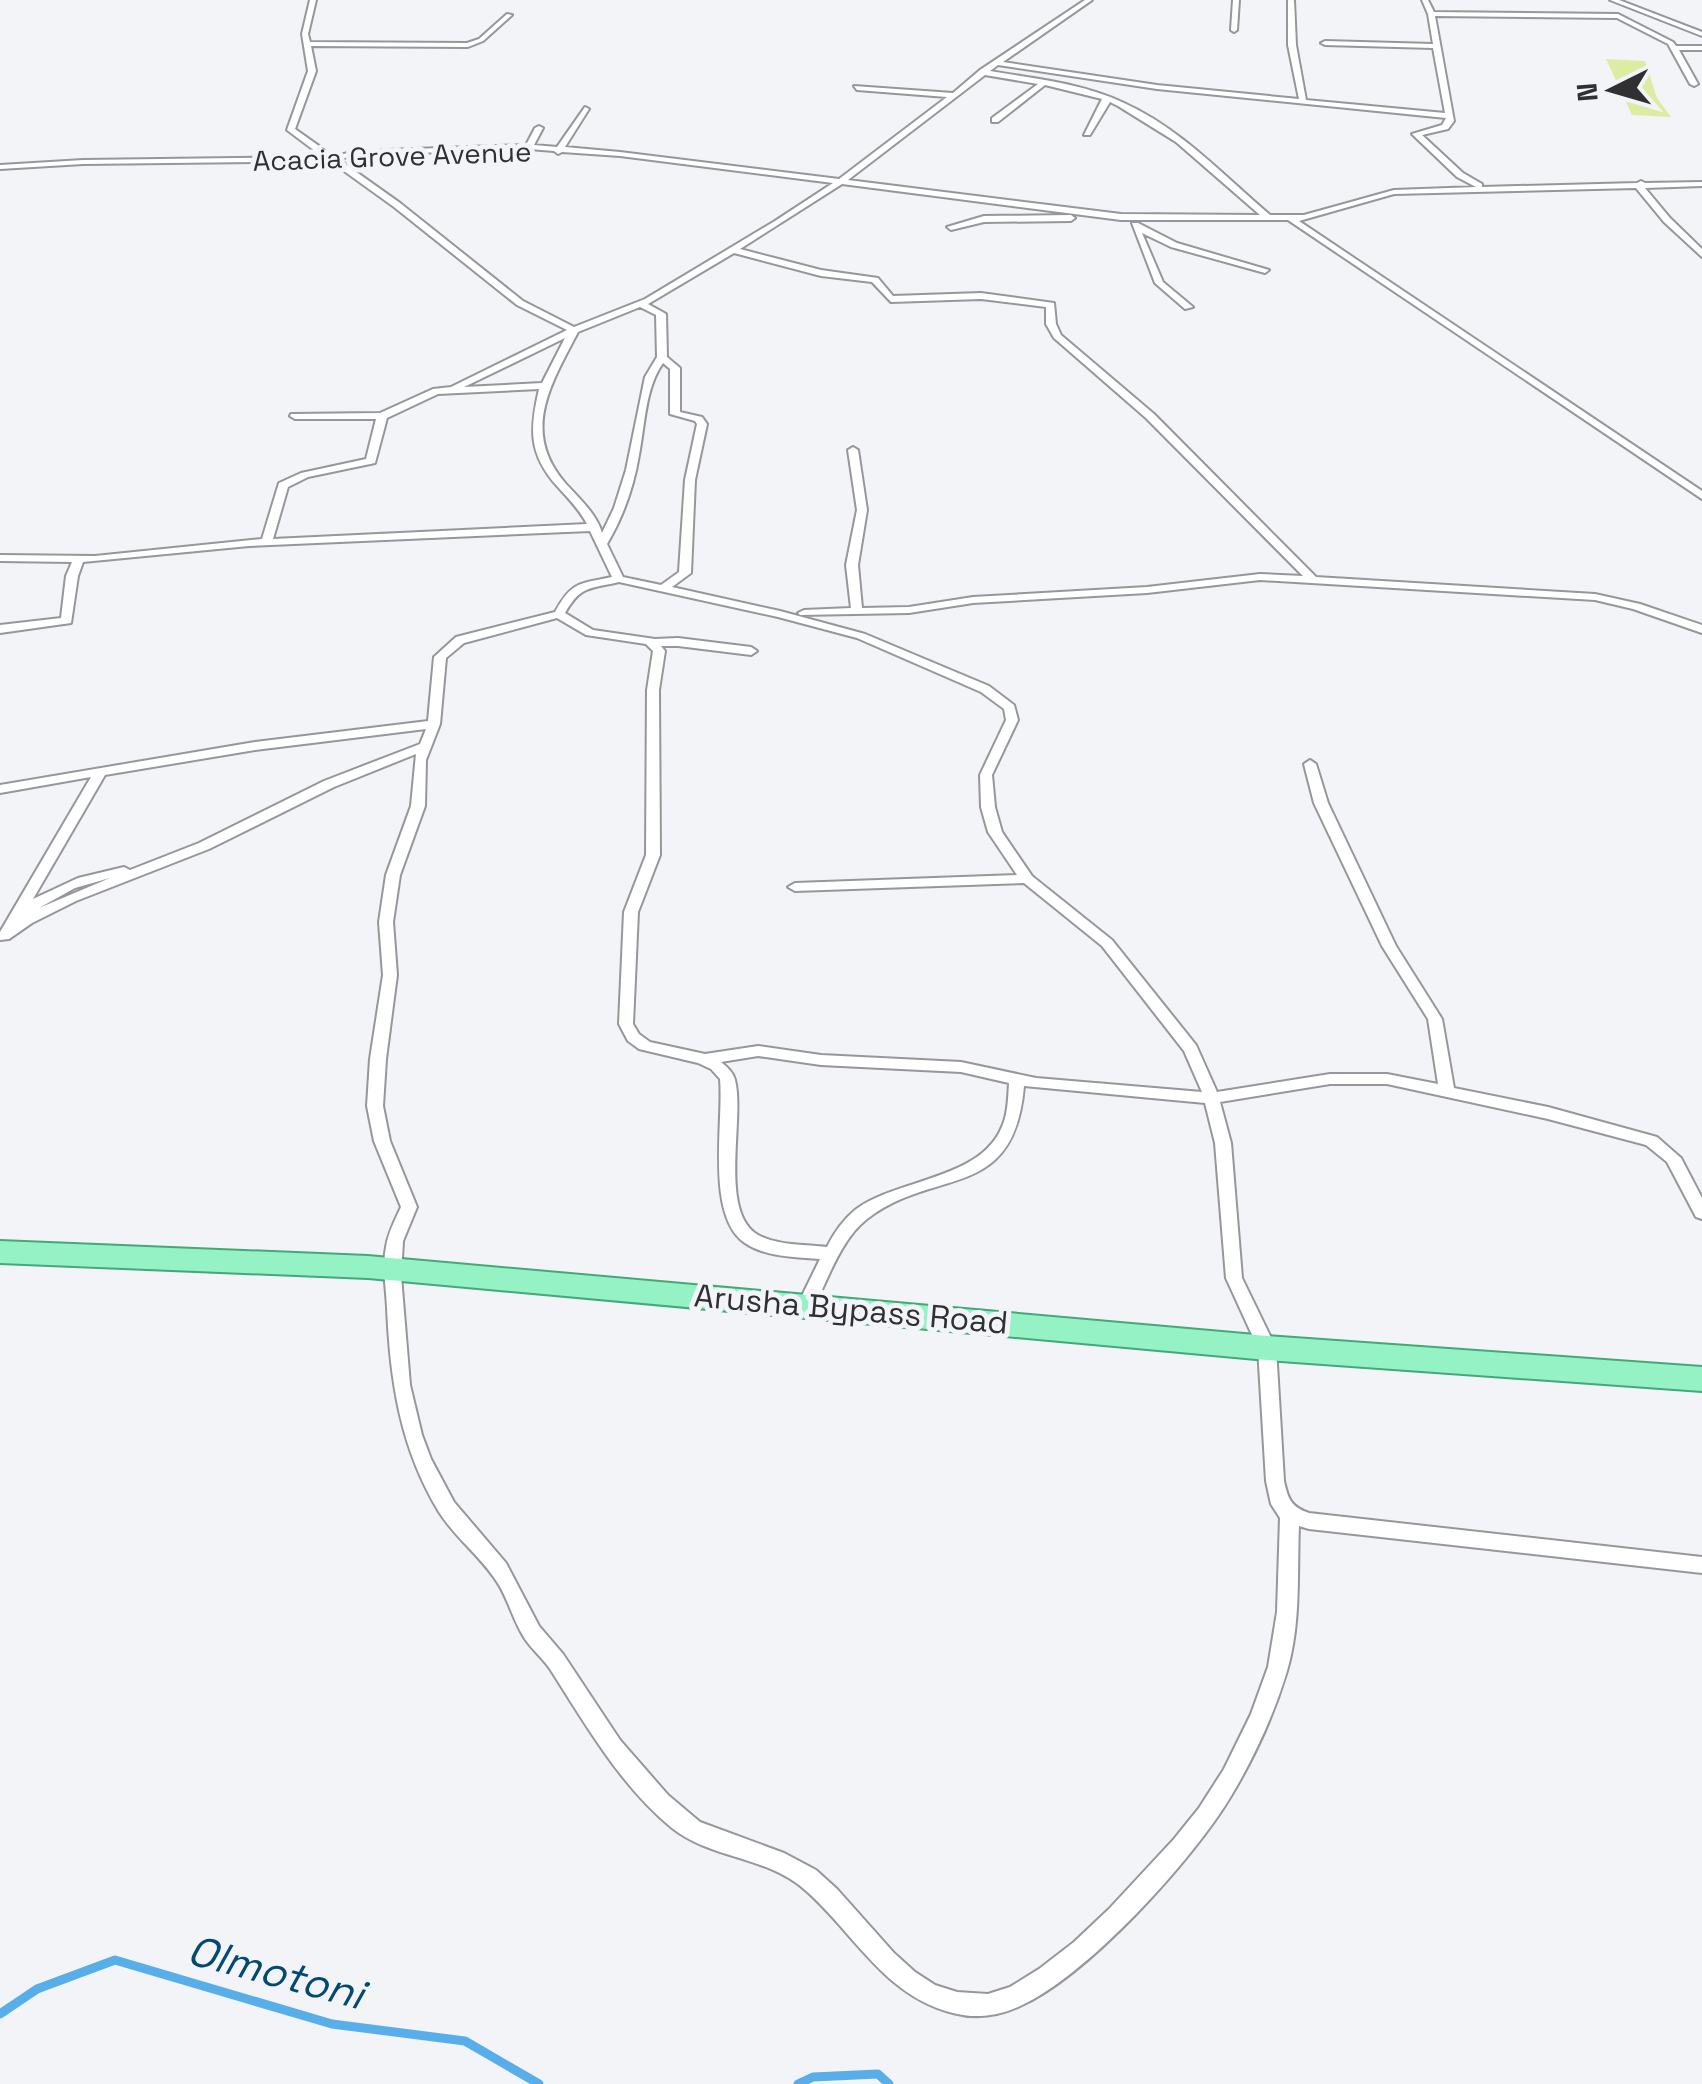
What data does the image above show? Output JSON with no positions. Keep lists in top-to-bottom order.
{
  "streets": {
    "main road": ["Arusha Bypass Road"],
    "street": ["Acacia Grove Avenue"]
  },
  "water": ["Olmotoni"],
  "north": "left"
}
